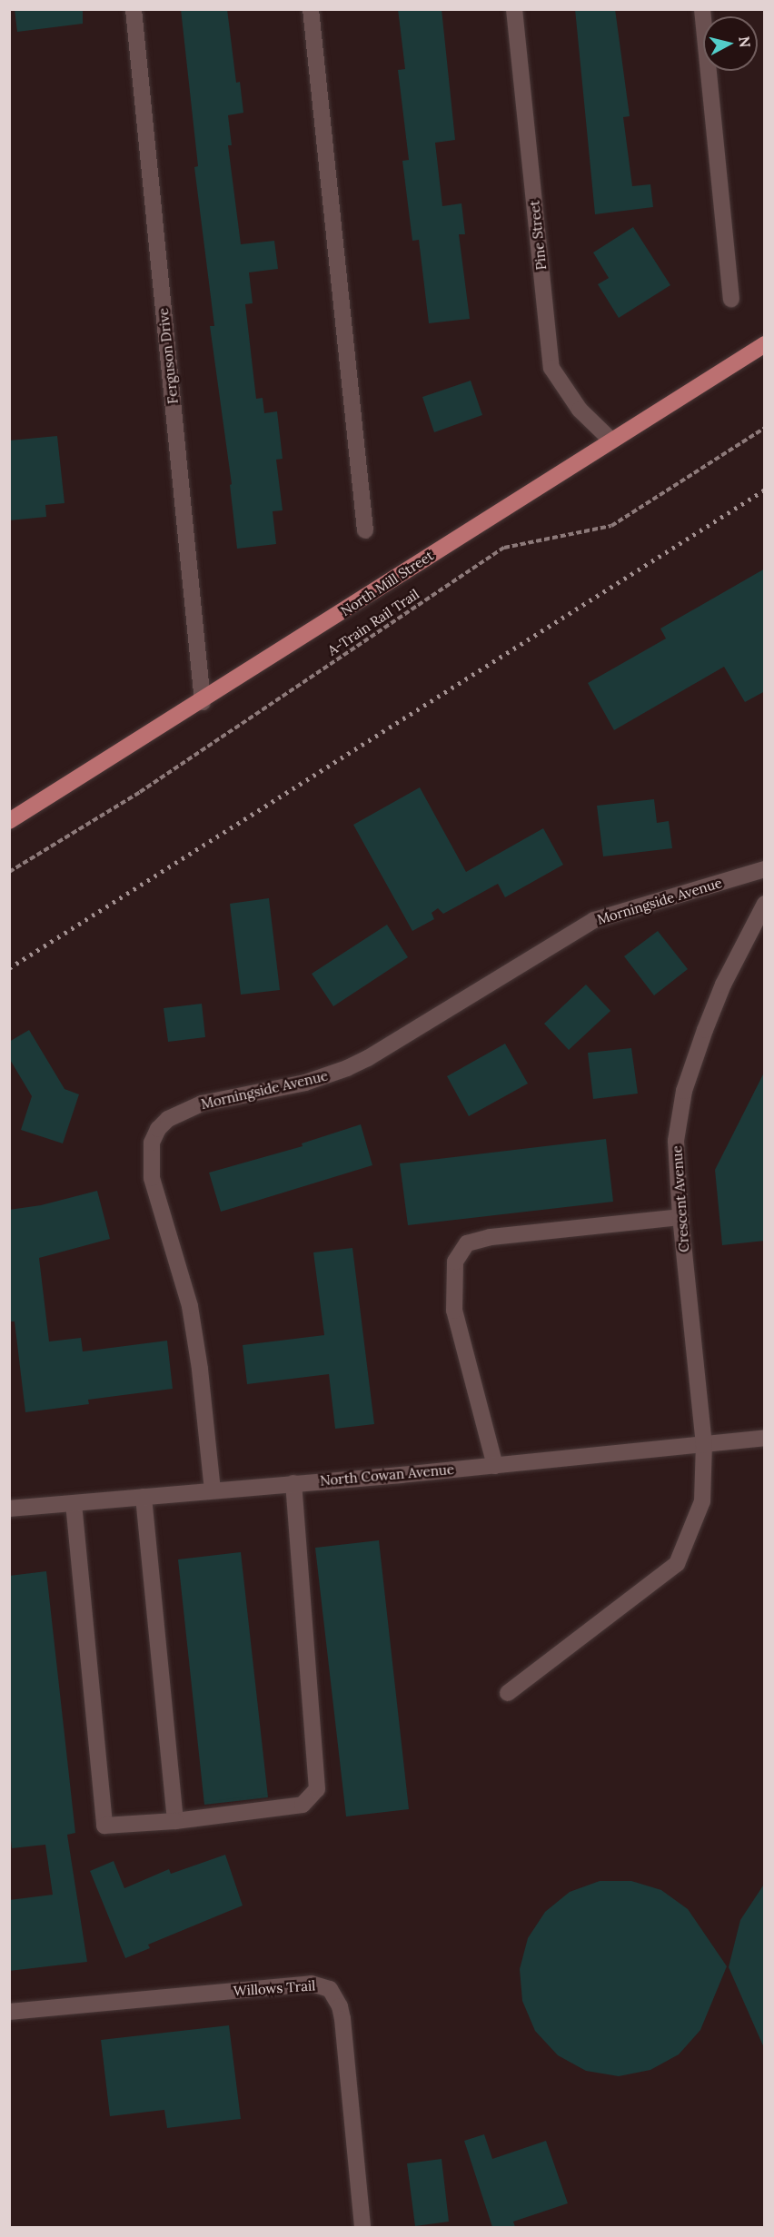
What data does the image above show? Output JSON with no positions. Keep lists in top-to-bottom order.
{
  "streets": {
    "main road": ["North Mill Street"],
    "street": [
      "Pine Street",
      "Ferguson Drive",
      "Morningside Avenue",
      "Crescent Avenue",
      "North Cowan Avenue",
      "Willows Trail"
    ],
    "path": ["A-Train Rail Trail"]
  },
  "crossings": [
    ["Pine Street", "North Mill Street"],
    ["Ferguson Drive", "North Mill Street"],
    ["Morningside Avenue", "North Cowan Avenue"],
    ["Crescent Avenue", "North Cowan Avenue"]
  ],
  "north": "right"
}
